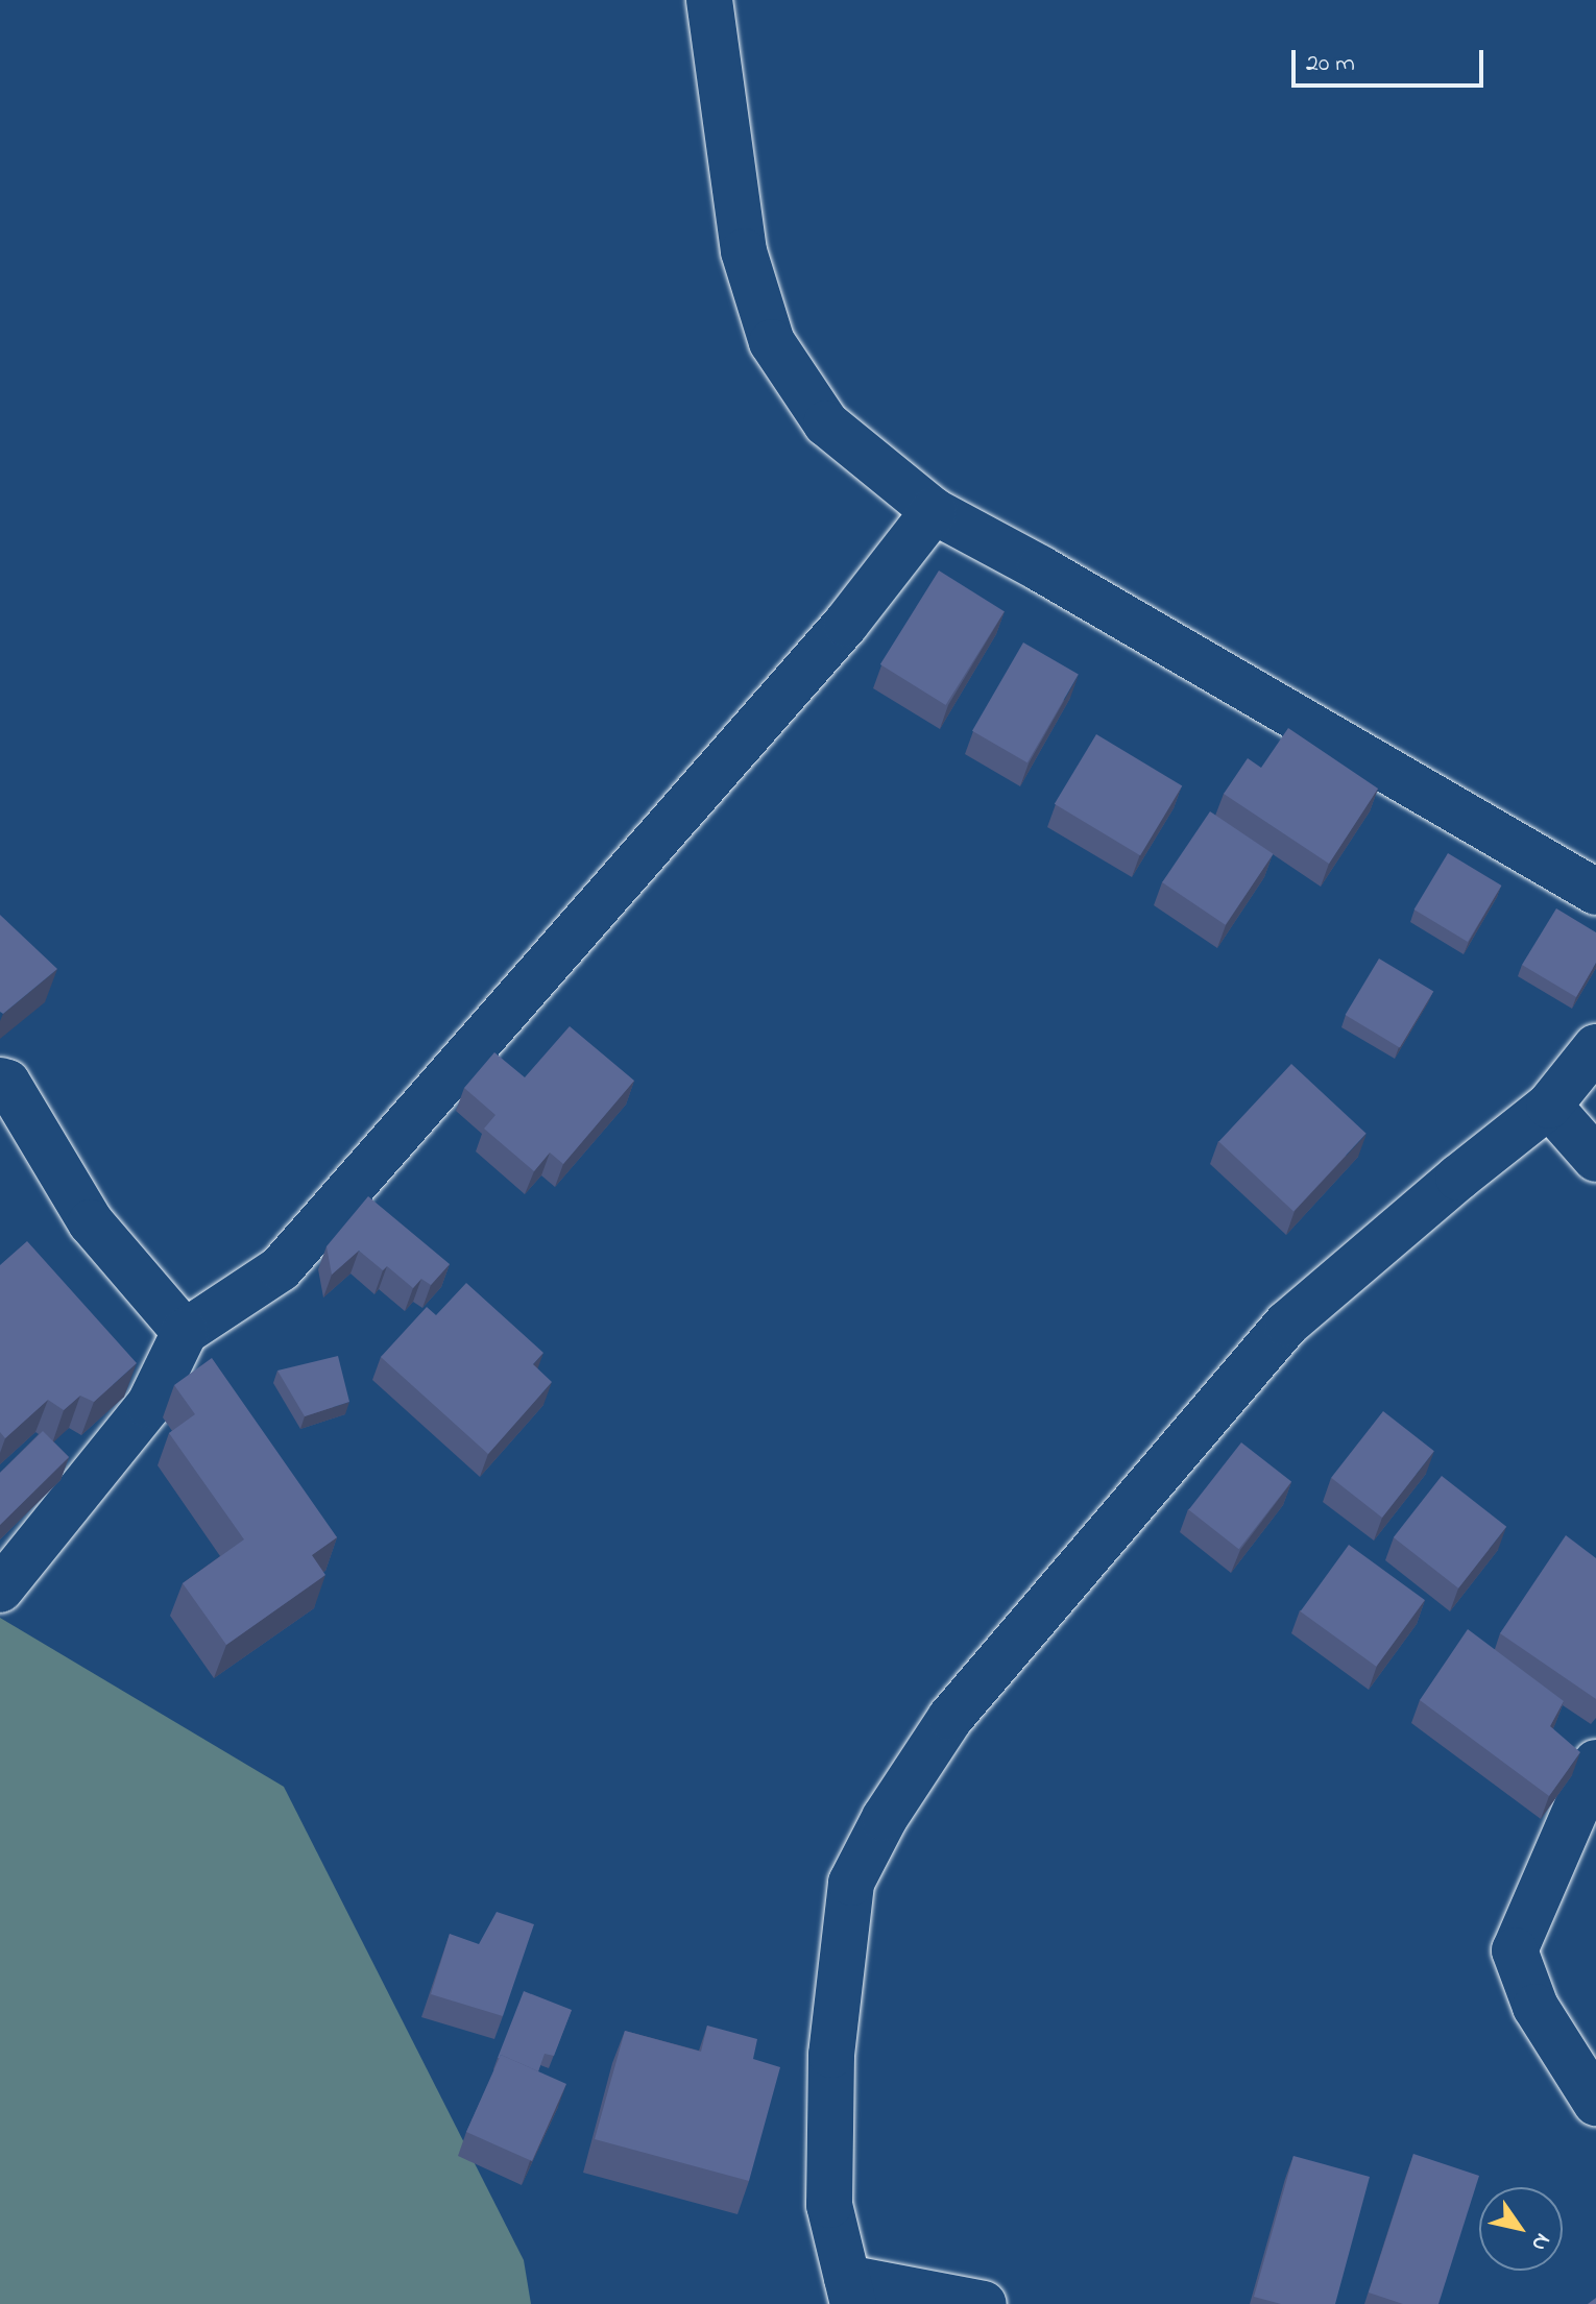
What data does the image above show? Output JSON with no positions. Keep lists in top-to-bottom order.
{
  "scale_bar": "20 m",
  "north": "bottom right"
}
